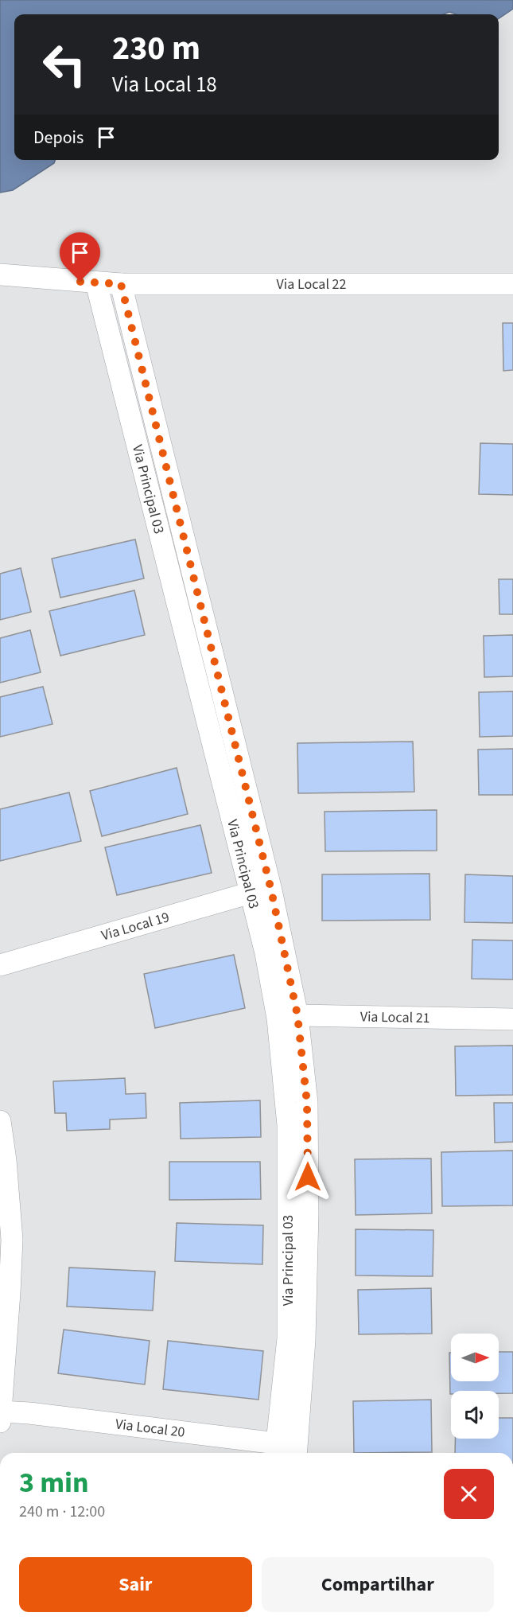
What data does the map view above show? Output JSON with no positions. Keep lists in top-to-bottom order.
{
  "streets": {
    "street": [
      "Via Local 22",
      "Via Principal 03",
      "Via Local 19",
      "Via Local 21",
      "Via Local 20"
    ]
  },
  "crossings": [
    ["Via Local 22", "Via Principal 03"],
    ["Via Principal 03", "Via Local 19"],
    ["Via Principal 03", "Via Local 21"],
    ["Via Principal 03", "Via Local 20"]
  ],
  "north": "right",
  "page": {
    "turn": ["230 m", "Via Local 18"],
    "then": "Depois",
    "heading": ["3 min", "240 m · 12:00"],
    "buttons": ["Sair", "Compartilhar"]
  }
}
